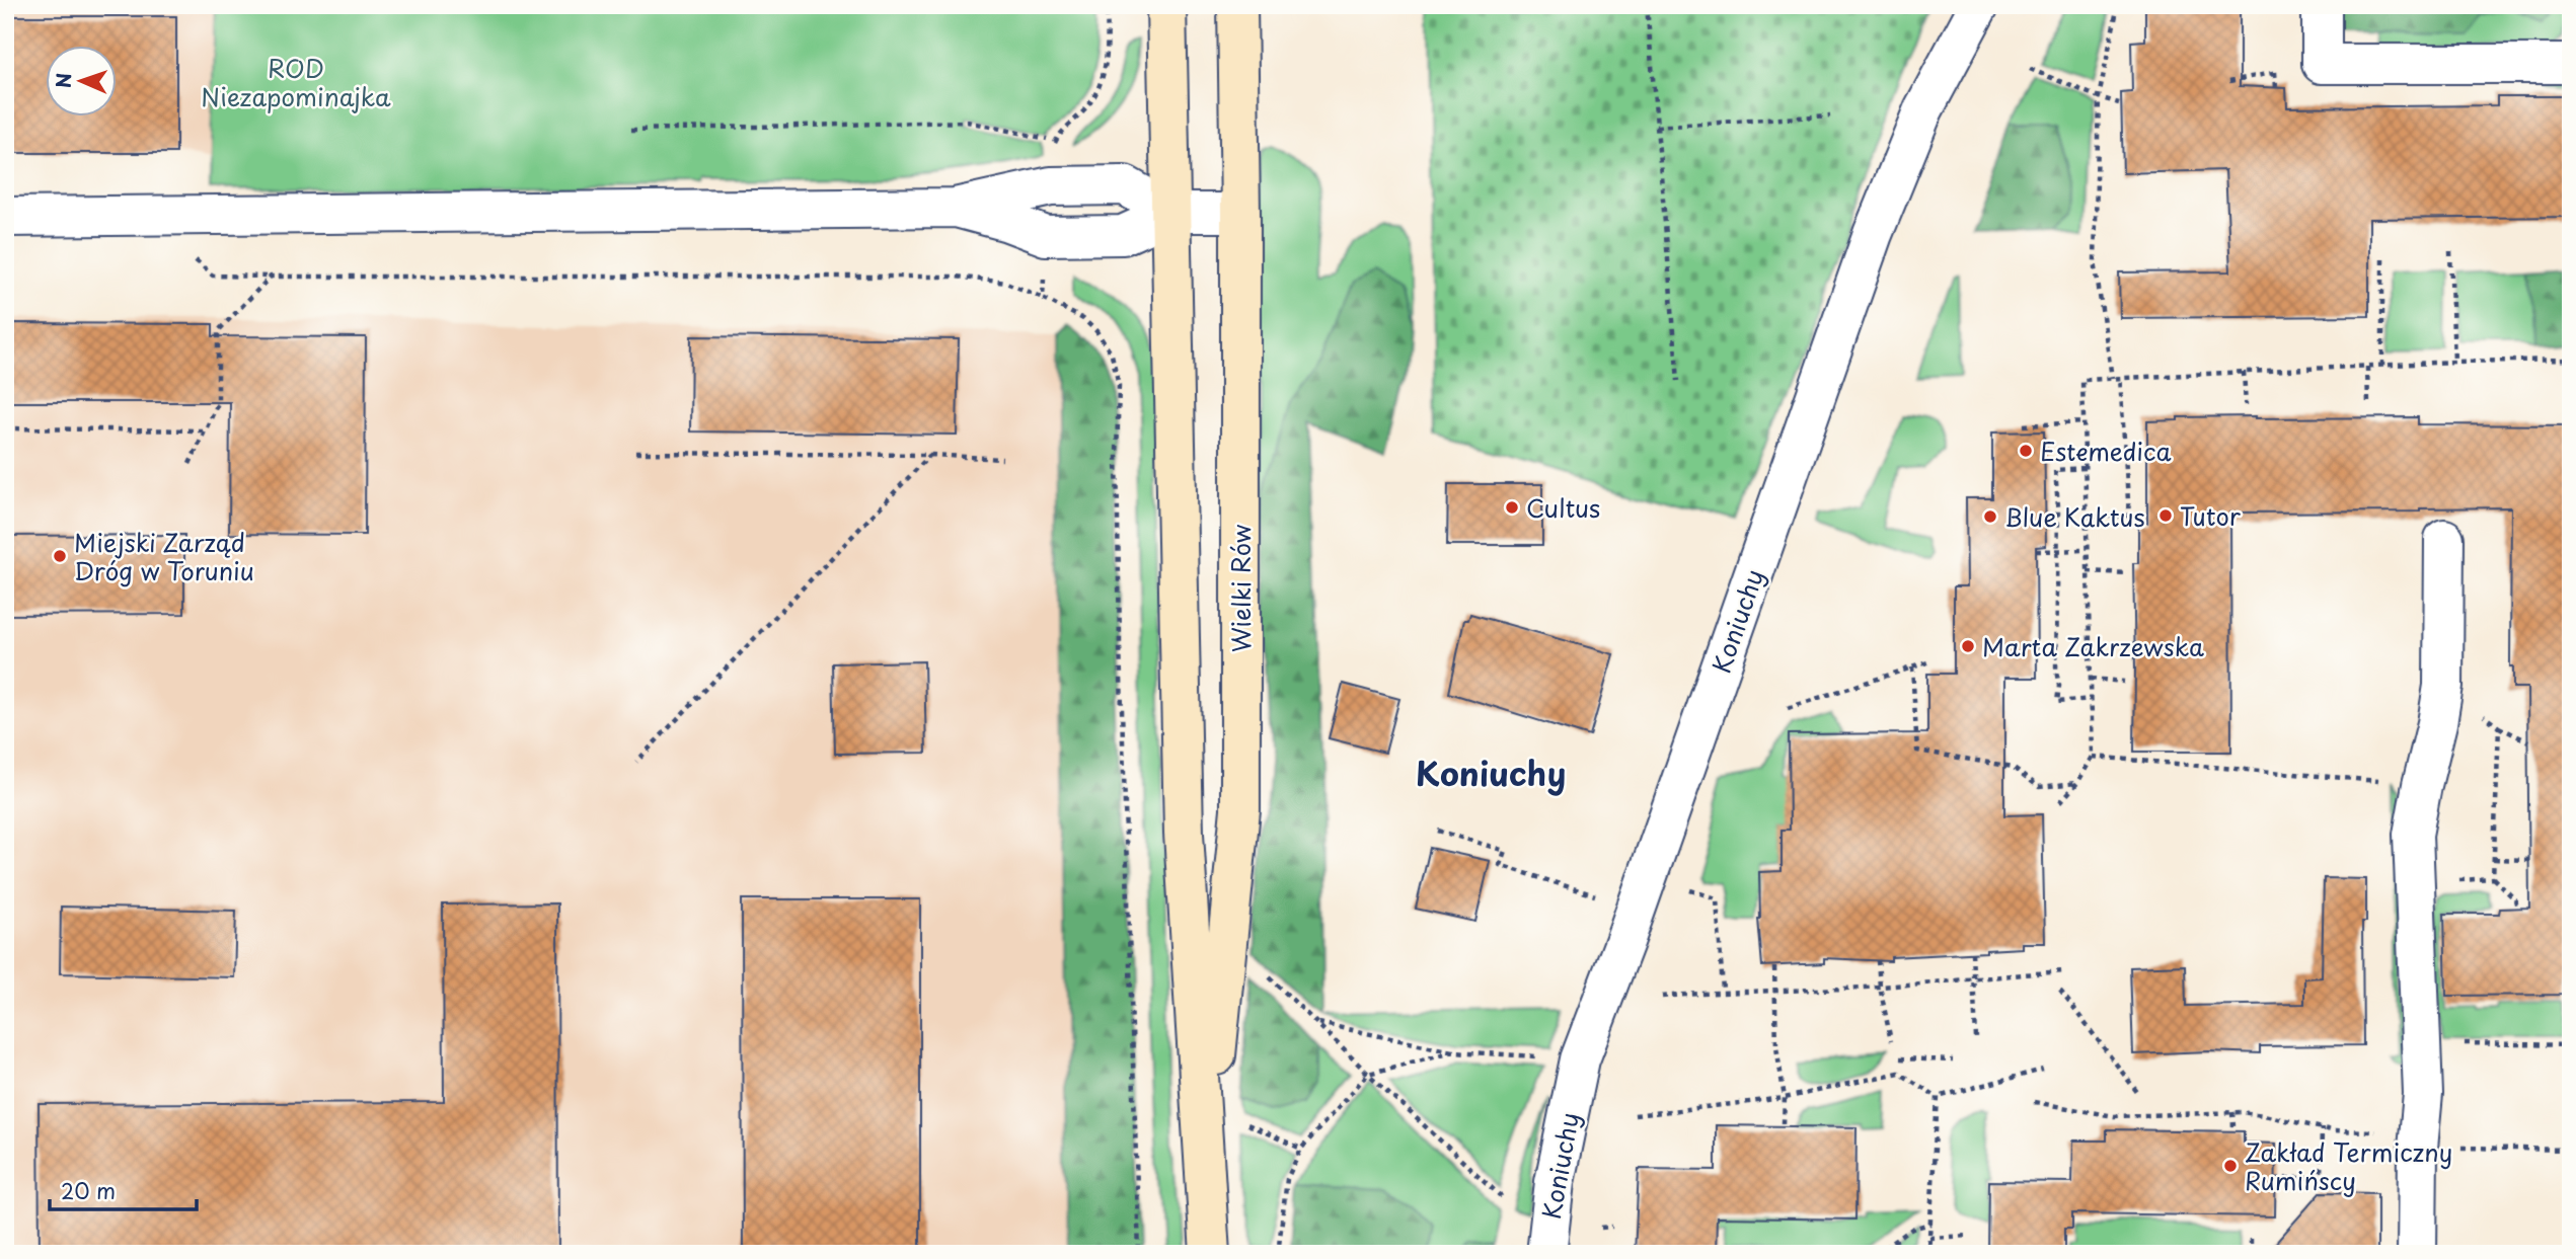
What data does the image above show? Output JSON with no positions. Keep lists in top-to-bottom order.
{
  "streets": {
    "street": ["Wielki Rów", "Koniuchy"]
  },
  "districts": ["Koniuchy"],
  "parks": ["ROD Niezapominajka"],
  "places": [
    "Estemedica",
    "Cultus",
    "Tutor",
    "Blue Kaktus",
    "Miejski Zarząd Dróg w Toruniu",
    "Marta Zakrzewska",
    "Zakład Termiczny Rumińscy"
  ],
  "scale_bar": "20 m",
  "north": "left"
}
